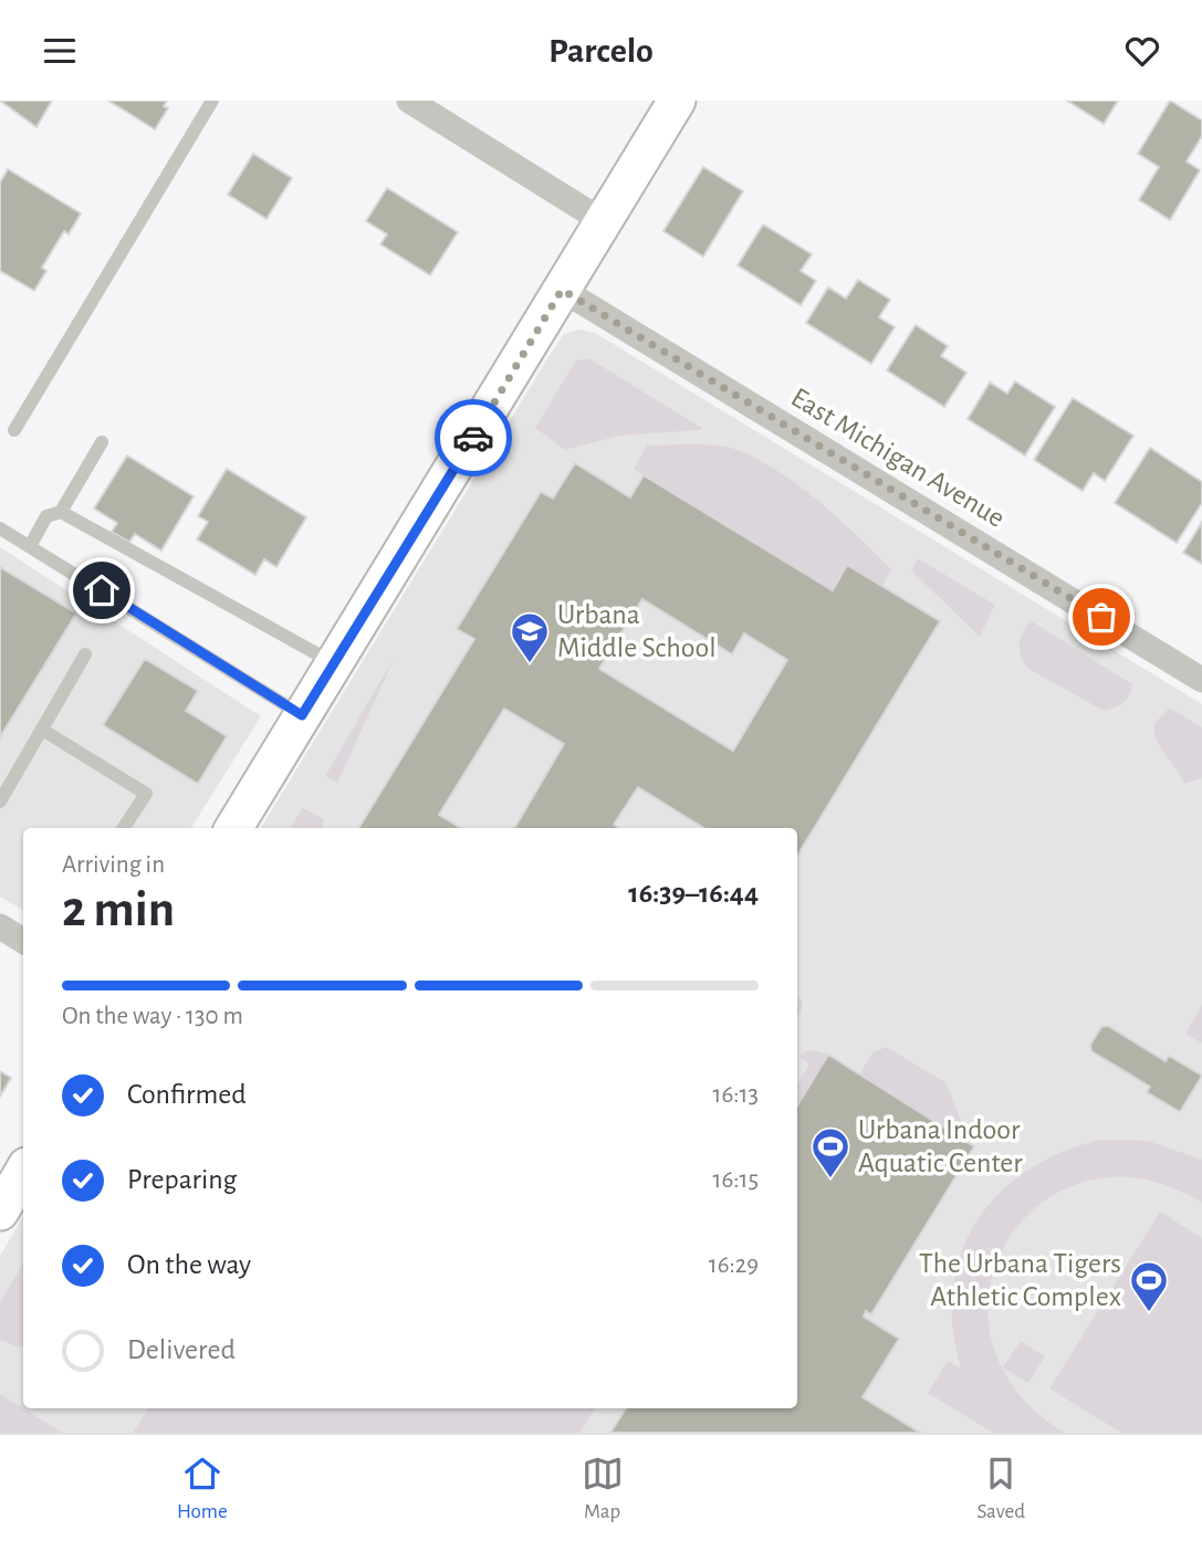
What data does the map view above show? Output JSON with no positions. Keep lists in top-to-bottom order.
{
  "streets": {
    "street": ["East Michigan Avenue"]
  },
  "places": {
    "school or university": ["Urbana Middle School"],
    "sports": ["Urbana Indoor Aquatic Center", "The Urbana Tigers Athletic Complex"]
  },
  "page": {
    "header": "Parcelo",
    "heading": ["2 min", "Arriving in", "16:39–16:44"],
    "bar": "On the way · 130 m",
    "list": [
      ["Confirmed", "16:13"],
      ["Preparing", "16:15"],
      ["On the way", "16:29"],
      "Delivered"
    ],
    "tabs": ["Home", "Map", "Saved"]
  }
}
